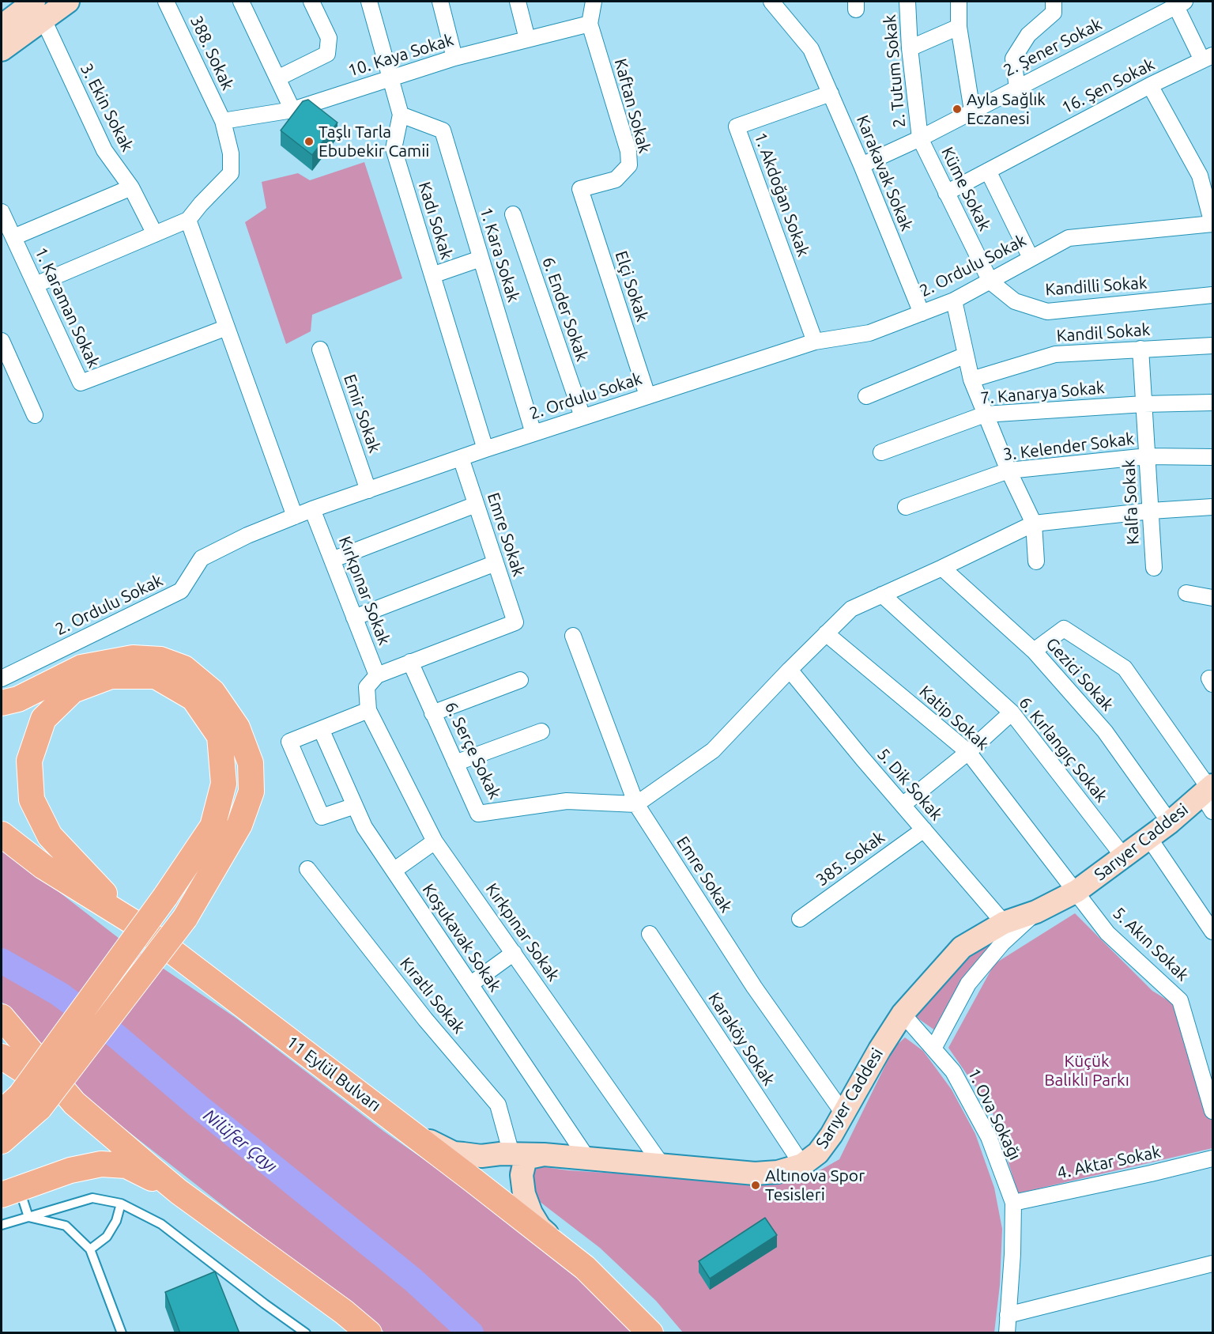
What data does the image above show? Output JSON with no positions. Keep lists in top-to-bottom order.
{
  "streets": {
    "main road": ["11 Eylül Bulvarı"],
    "street": [
      "2. Şener Sokak",
      "388. Sokak",
      "10. Kaya Sokak",
      "2. Tutum Sokak",
      "16. Şen Sokak",
      "Kaftan Sokak",
      "3. Ekin Sokak",
      "Karakavak Sokak",
      "Küme Sokak",
      "1. Akdoğan Sokak",
      "Kadı Sokak",
      "1. Kara Sokak",
      "2. Ordulu Sokak",
      "Elçi Sokak",
      "Kandilli Sokak",
      "1. Karaman Sokak",
      "6. Ender Sokak",
      "Kandil Sokak",
      "7. Kanarya Sokak",
      "Emir Sokak",
      "3. Kelender Sokak",
      "Kalfa Sokak",
      "Emre Sokak",
      "Kırkpınar Sokak",
      "Gezici Sokak",
      "Katip Sokak",
      "6. Kırlangıç Sokak",
      "6. Serçe Sokak",
      "5. Dik Sokak",
      "Sarıyer Caddesi",
      "385. Sokak",
      "Koşukavak Sokak",
      "5. Akın Sokak",
      "Kıratlı Sokak",
      "Karaköy Sokak",
      "1. Ova Sokağı",
      "4. Aktar Sokak"
    ]
  },
  "crossings": [
    ["2. Şener Sokak", "2. Tutum Sokak"],
    ["2. Şener Sokak", "Karakavak Sokak"],
    ["2. Şener Sokak", "Küme Sokak"],
    ["388. Sokak", "10. Kaya Sokak"],
    ["10. Kaya Sokak", "Kaftan Sokak"],
    ["10. Kaya Sokak", "Kadı Sokak"],
    ["2. Tutum Sokak", "Küme Sokak"],
    ["16. Şen Sokak", "Küme Sokak"],
    ["Kaftan Sokak", "Elçi Sokak"],
    ["Karakavak Sokak", "1. Akdoğan Sokak"],
    ["Karakavak Sokak", "2. Ordulu Sokak"],
    ["Küme Sokak", "2. Ordulu Sokak"],
    ["Küme Sokak", "Kandilli Sokak"],
    ["1. Akdoğan Sokak", "2. Ordulu Sokak"],
    ["Kadı Sokak", "1. Kara Sokak"],
    ["Kadı Sokak", "2. Ordulu Sokak"],
    ["1. Kara Sokak", "2. Ordulu Sokak"],
    ["2. Ordulu Sokak", "Elçi Sokak"],
    ["2. Ordulu Sokak", "Kandilli Sokak"],
    ["2. Ordulu Sokak", "6. Ender Sokak"],
    ["2. Ordulu Sokak", "Emir Sokak"],
    ["2. Ordulu Sokak", "Emre Sokak"],
    ["2. Ordulu Sokak", "Kırkpınar Sokak"],
    ["Kandil Sokak", "Kalfa Sokak"],
    ["7. Kanarya Sokak", "Kalfa Sokak"],
    ["3. Kelender Sokak", "Kalfa Sokak"],
    ["Emre Sokak", "6. Serçe Sokak"],
    ["Emre Sokak", "Sarıyer Caddesi"],
    ["Kırkpınar Sokak", "Sarıyer Caddesi"],
    ["Gezici Sokak", "Sarıyer Caddesi"],
    ["Katip Sokak", "Sarıyer Caddesi"],
    ["Katip Sokak", "5. Akın Sokak"],
    ["6. Kırlangıç Sokak", "Sarıyer Caddesi"],
    ["5. Dik Sokak", "Sarıyer Caddesi"],
    ["5. Dik Sokak", "385. Sokak"],
    ["Sarıyer Caddesi", "Koşukavak Sokak"],
    ["Sarıyer Caddesi", "5. Akın Sokak"],
    ["Sarıyer Caddesi", "Kıratlı Sokak"],
    ["Sarıyer Caddesi", "Karaköy Sokak"],
    ["Sarıyer Caddesi", "11 Eylül Bulvarı"],
    ["Sarıyer Caddesi", "1. Ova Sokağı"],
    ["1. Ova Sokağı", "4. Aktar Sokak"]
  ],
  "water": ["Nilüfer Çayı"],
  "parks": ["Küçük Balıklı Parkı"],
  "places": ["Ayla Sağlık Eczanesi", "Taşlı Tarla Ebubekir Camii", "Altınova Spor Tesisleri"]
}
